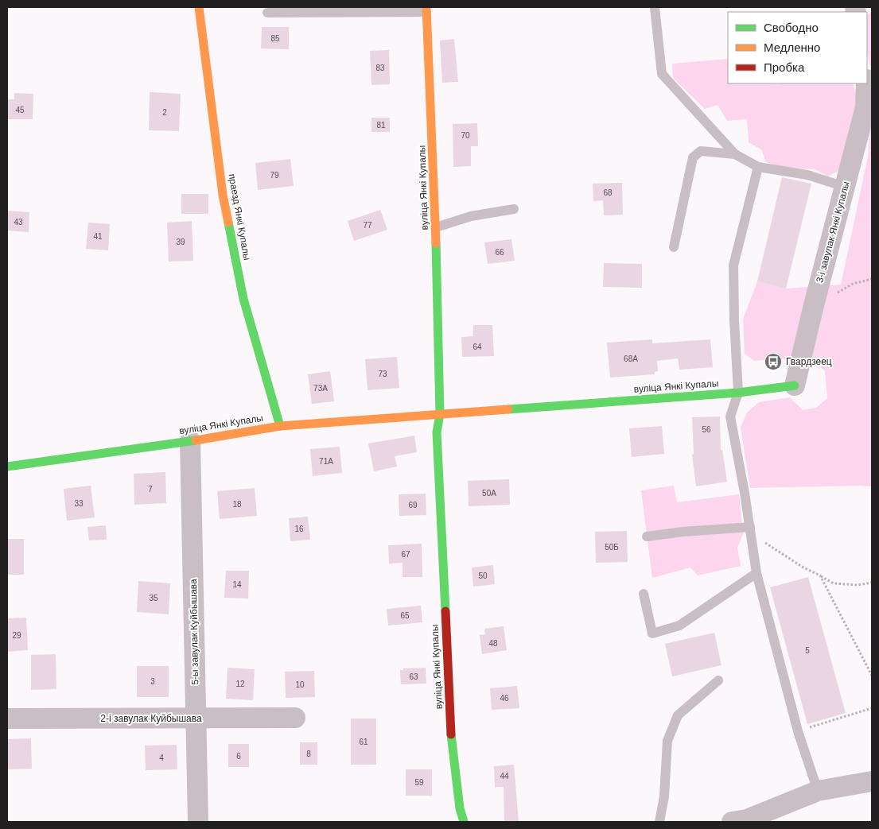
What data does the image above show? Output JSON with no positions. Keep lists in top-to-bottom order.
{
  "streets": {
    "street": [
      "вуліца Янкі Купалы",
      "праезд Янкі Купалы",
      "3-і завулак Янкі Купалы",
      "5-ы завулак Куйбышава",
      "2-і завулак Куйбышава"
    ]
  },
  "crossings": [
    ["вуліца Янкі Купалы", "праезд Янкі Купалы"],
    ["вуліца Янкі Купалы", "3-і завулак Янкі Купалы"],
    ["вуліца Янкі Купалы", "5-ы завулак Куйбышава"],
    ["5-ы завулак Куйбышава", "2-і завулак Куйбышава"]
  ],
  "places": {
    "bus stop": ["Гвардзеец"]
  },
  "house_numbers": [
    "85",
    "83",
    "45",
    "2",
    "81",
    "70",
    "79",
    "68",
    "43",
    "77",
    "41",
    "39",
    "66",
    "64",
    "68А",
    "73",
    "73А",
    "56",
    "71А",
    "7",
    "50А",
    "33",
    "18",
    "69",
    "16",
    "50Б",
    "67",
    "50",
    "14",
    "35",
    "65",
    "29",
    "48",
    "5",
    "63",
    "3",
    "12",
    "10",
    "46",
    "61",
    "8",
    "6",
    "4",
    "44",
    "59"
  ],
  "legend": ["Свободно", "Медленно", "Пробка"]
}
